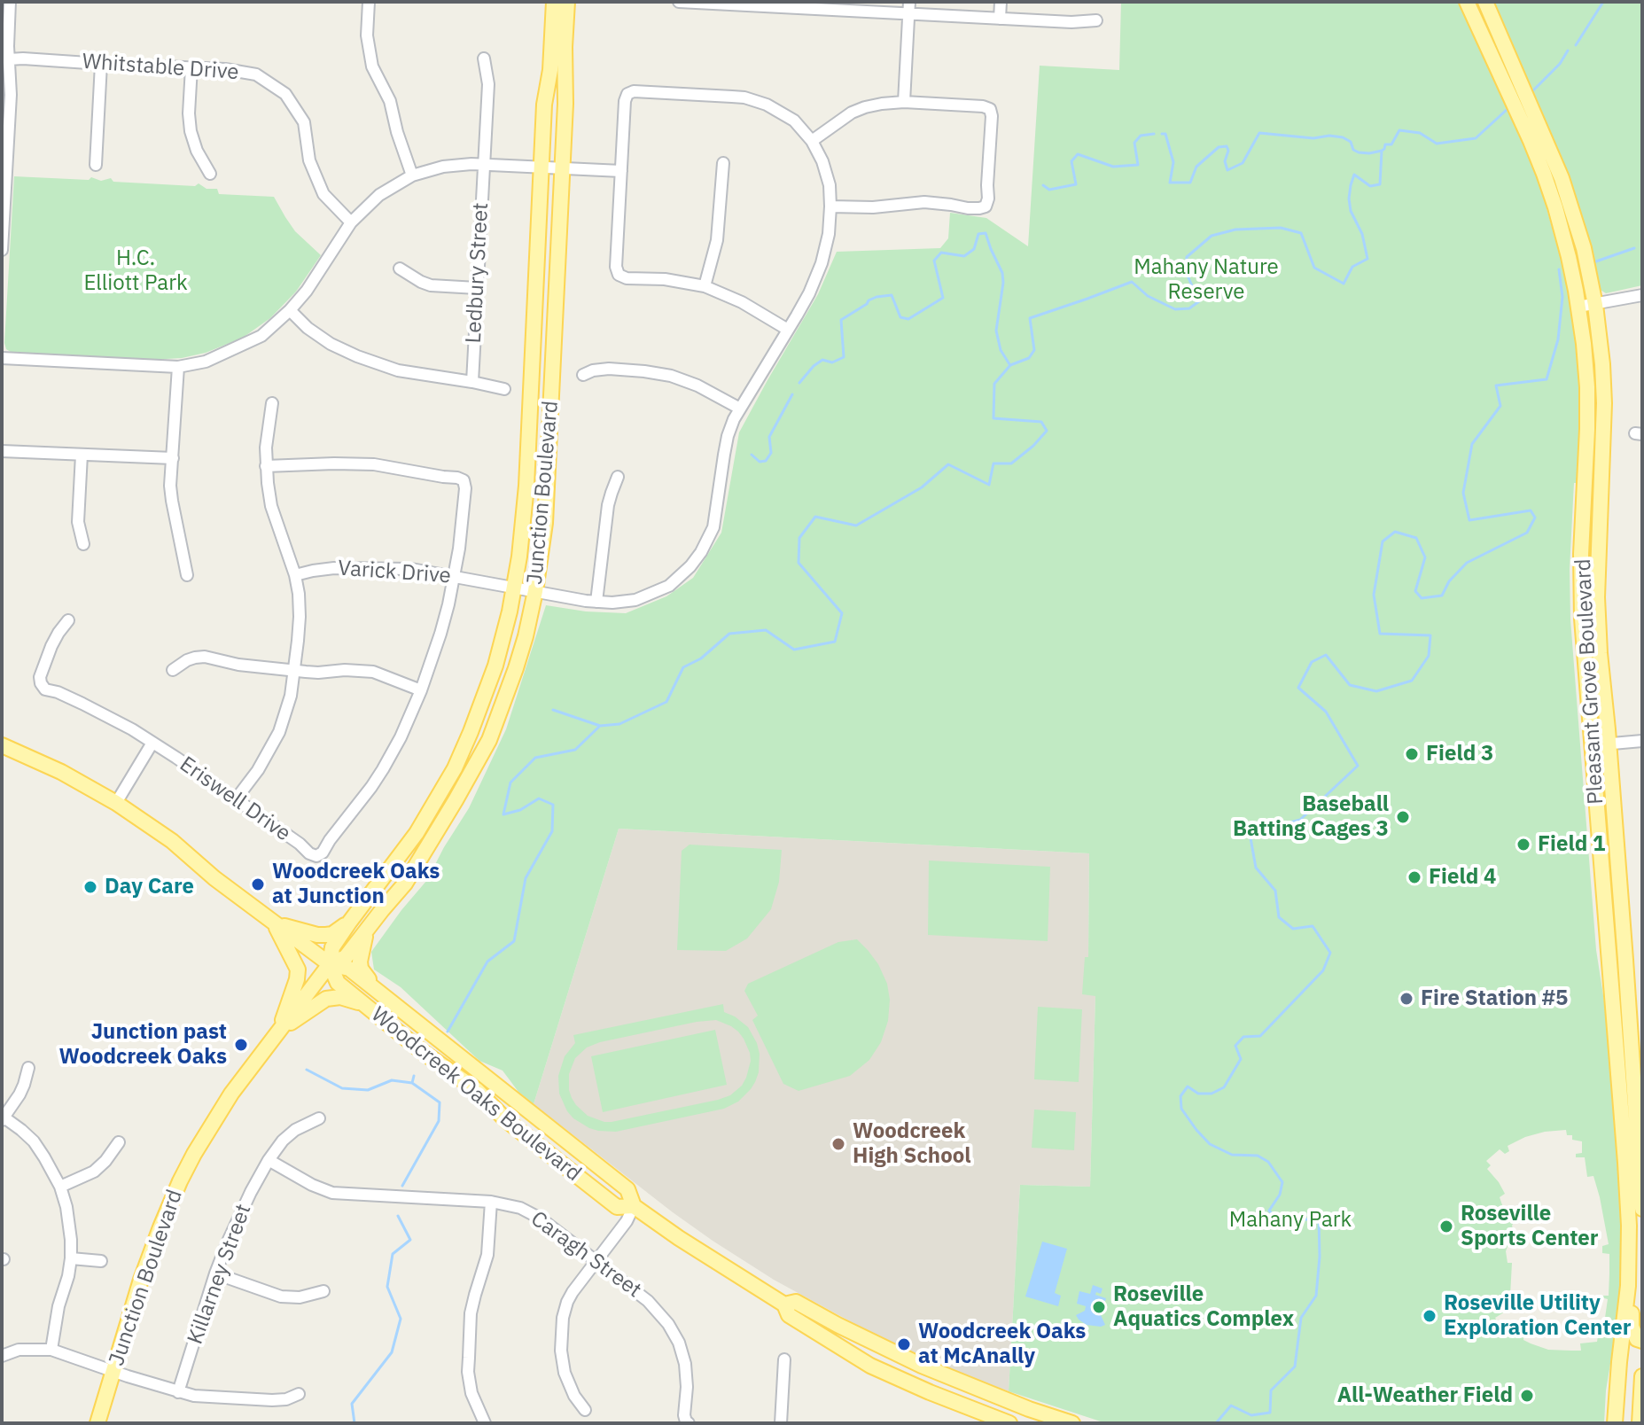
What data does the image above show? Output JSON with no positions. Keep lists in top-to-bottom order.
{
  "streets": {
    "main road": ["Junction Boulevard", "Pleasant Grove Boulevard", "Woodcreek Oaks Boulevard"],
    "street": [
      "Whitstable Drive",
      "Ledbury Street",
      "Varick Drive",
      "Eriswell Drive",
      "Caragh Street",
      "Killarney Street"
    ]
  },
  "crossings": [
    ["Junction Boulevard", "Varick Drive"],
    ["Junction Boulevard", "Woodcreek Oaks Boulevard"],
    ["Caragh Street", "Killarney Street"]
  ],
  "parks": ["H.C. Elliott Park", "Mahany Nature Reserve", "Mahany Park"],
  "places": [
    "Field 3",
    "Baseball Batting Cages 3",
    "Field 1",
    "Field 4",
    "Woodcreek Oaks at Junction",
    "Day Care",
    "Fire Station #5",
    "Junction past Woodcreek Oaks",
    "Woodcreek High School",
    "Roseville Sports Center",
    "Roseville Aquatics Complex",
    "Roseville Utility Exploration Center",
    "Woodcreek Oaks at McAnally",
    "All-Weather Field"
  ]
}
